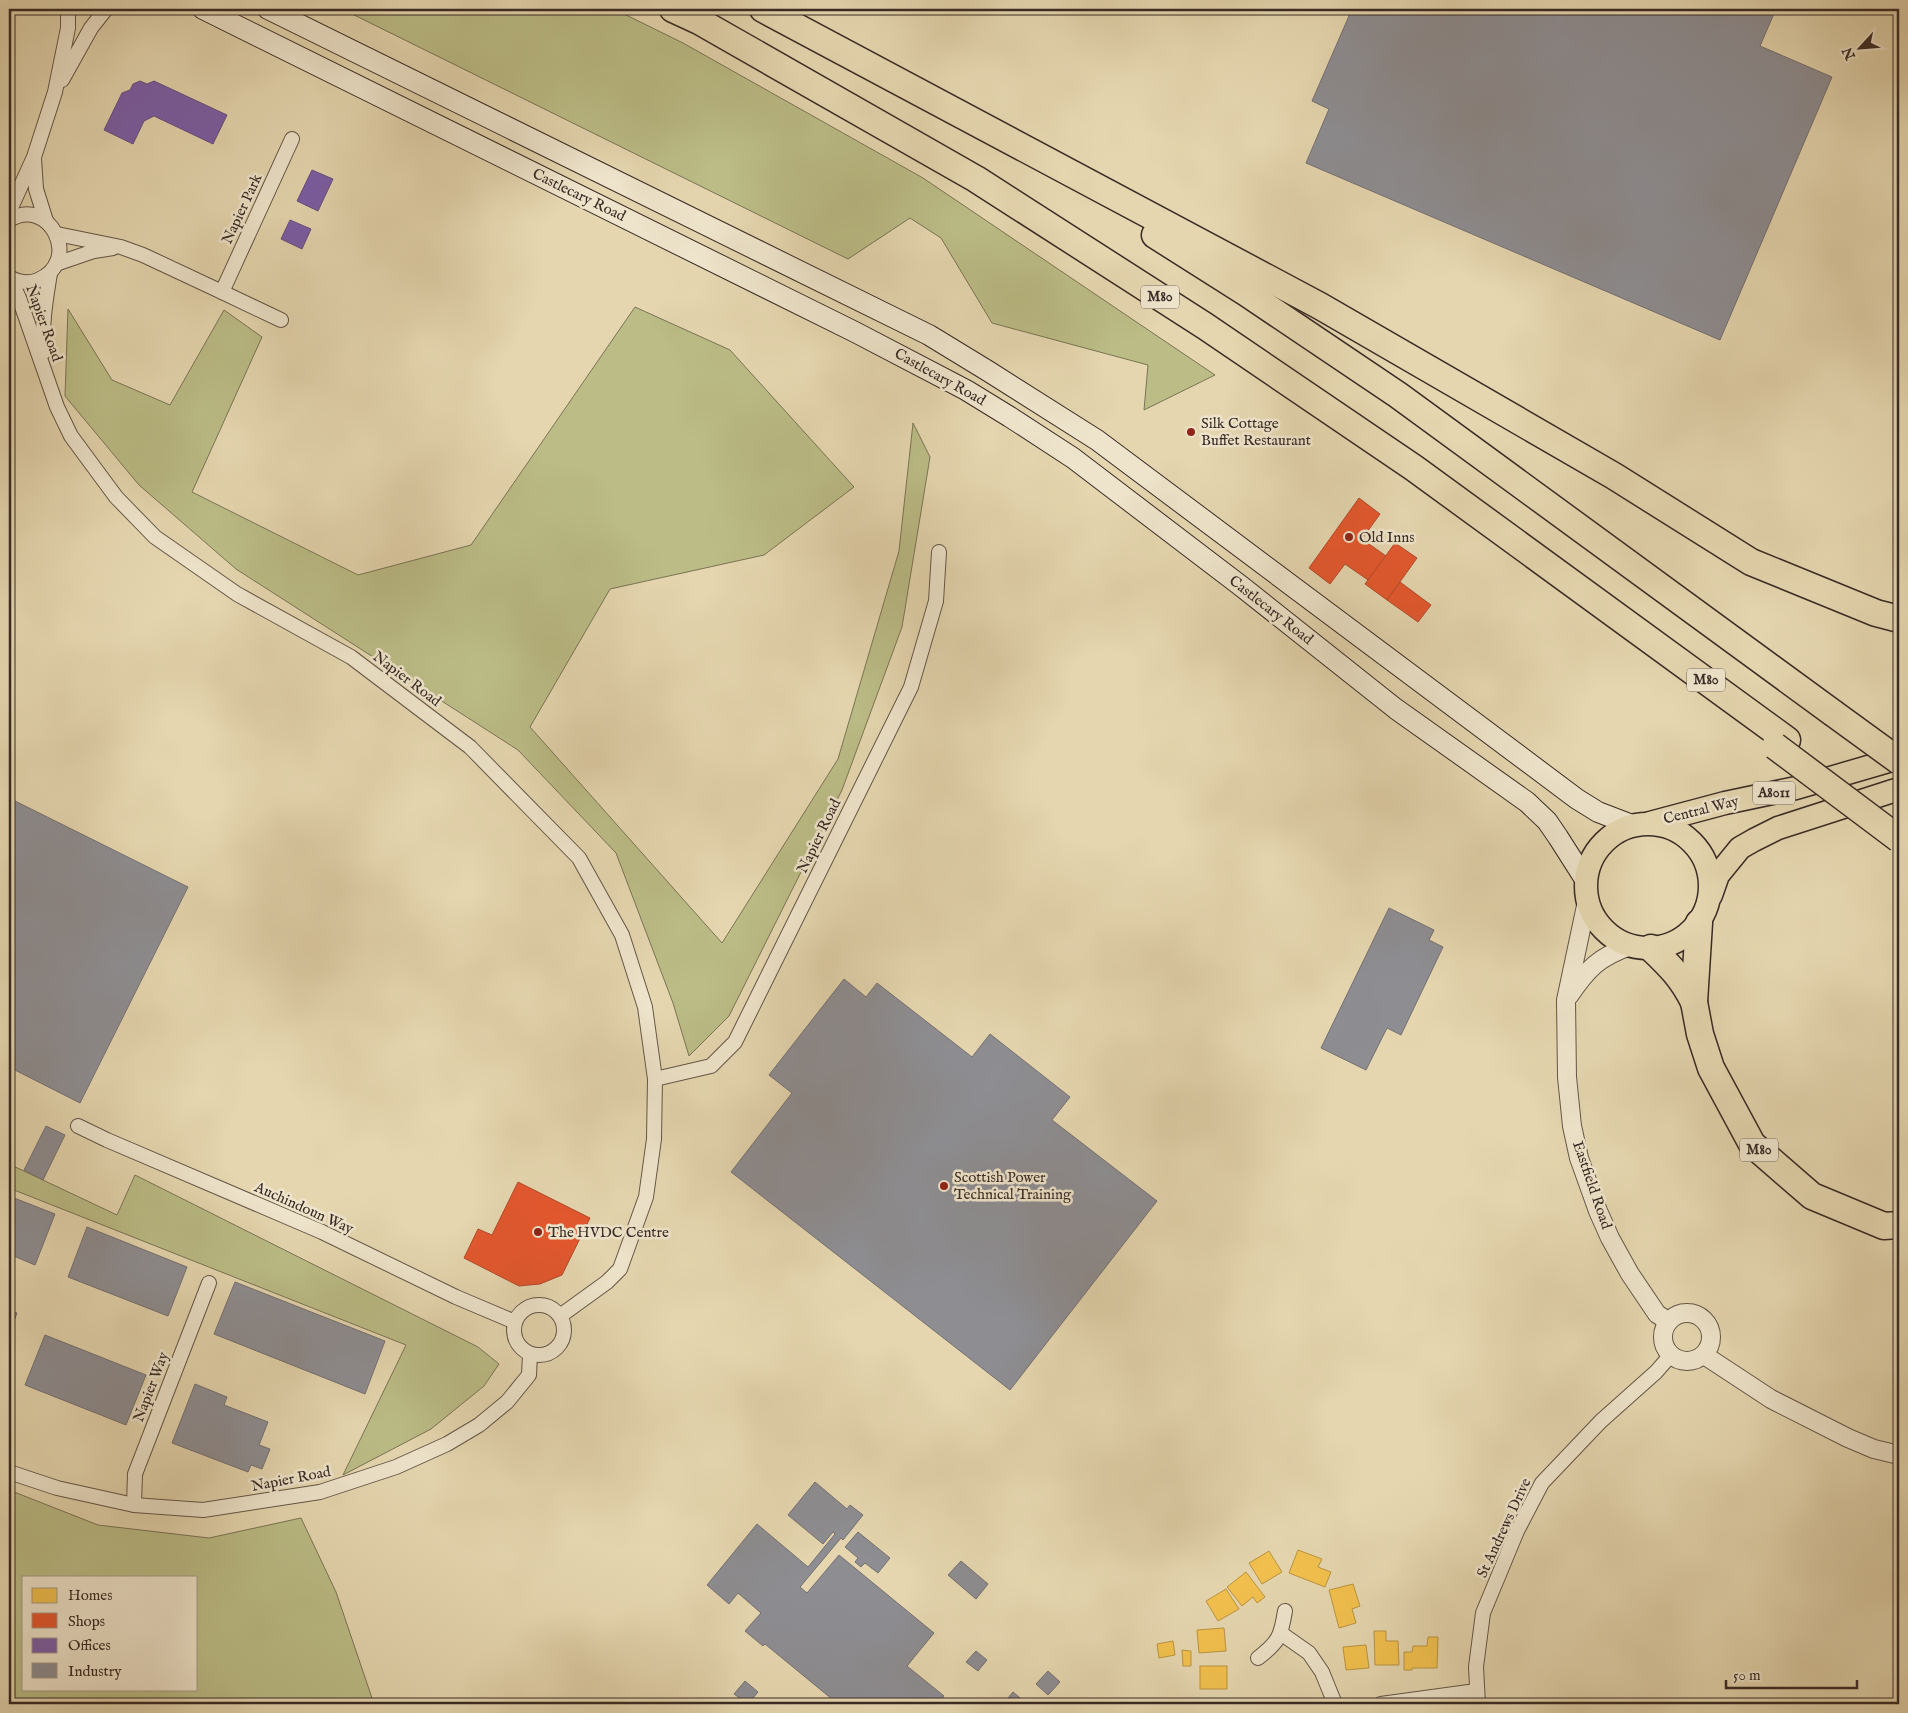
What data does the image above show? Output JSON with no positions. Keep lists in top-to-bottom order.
{
  "streets": {
    "highway": ["M80"],
    "main road": ["Castlecary Road", "A8011", "Central Way"],
    "street": [
      "Napier Park",
      "Napier Road",
      "Eastfield Road",
      "Auchindoun Way",
      "Napier Way",
      "St Andrews Drive"
    ]
  },
  "crossings": [
    ["Castlecary Road", "M80"],
    ["Castlecary Road", "A8011"],
    ["Castlecary Road", "Central Way"],
    ["Castlecary Road", "Eastfield Road"],
    ["M80", "A8011"],
    ["M80", "Central Way"],
    ["M80", "Eastfield Road"],
    ["Napier Road", "Auchindoun Way"],
    ["Napier Road", "Napier Way"],
    ["A8011", "Central Way"],
    ["A8011", "Eastfield Road"],
    ["Central Way", "Eastfield Road"],
    ["Eastfield Road", "St Andrews Drive"]
  ],
  "places": [
    "Silk Cottage Buffet Restaurant",
    "Old Inns",
    "Scottish Power Technical Training",
    "The HVDC Centre"
  ],
  "legend": [
    "Homes",
    "Shops",
    "Offices",
    "Industry"
  ],
  "scale_bar": "50 m",
  "north": "bottom left"
}
